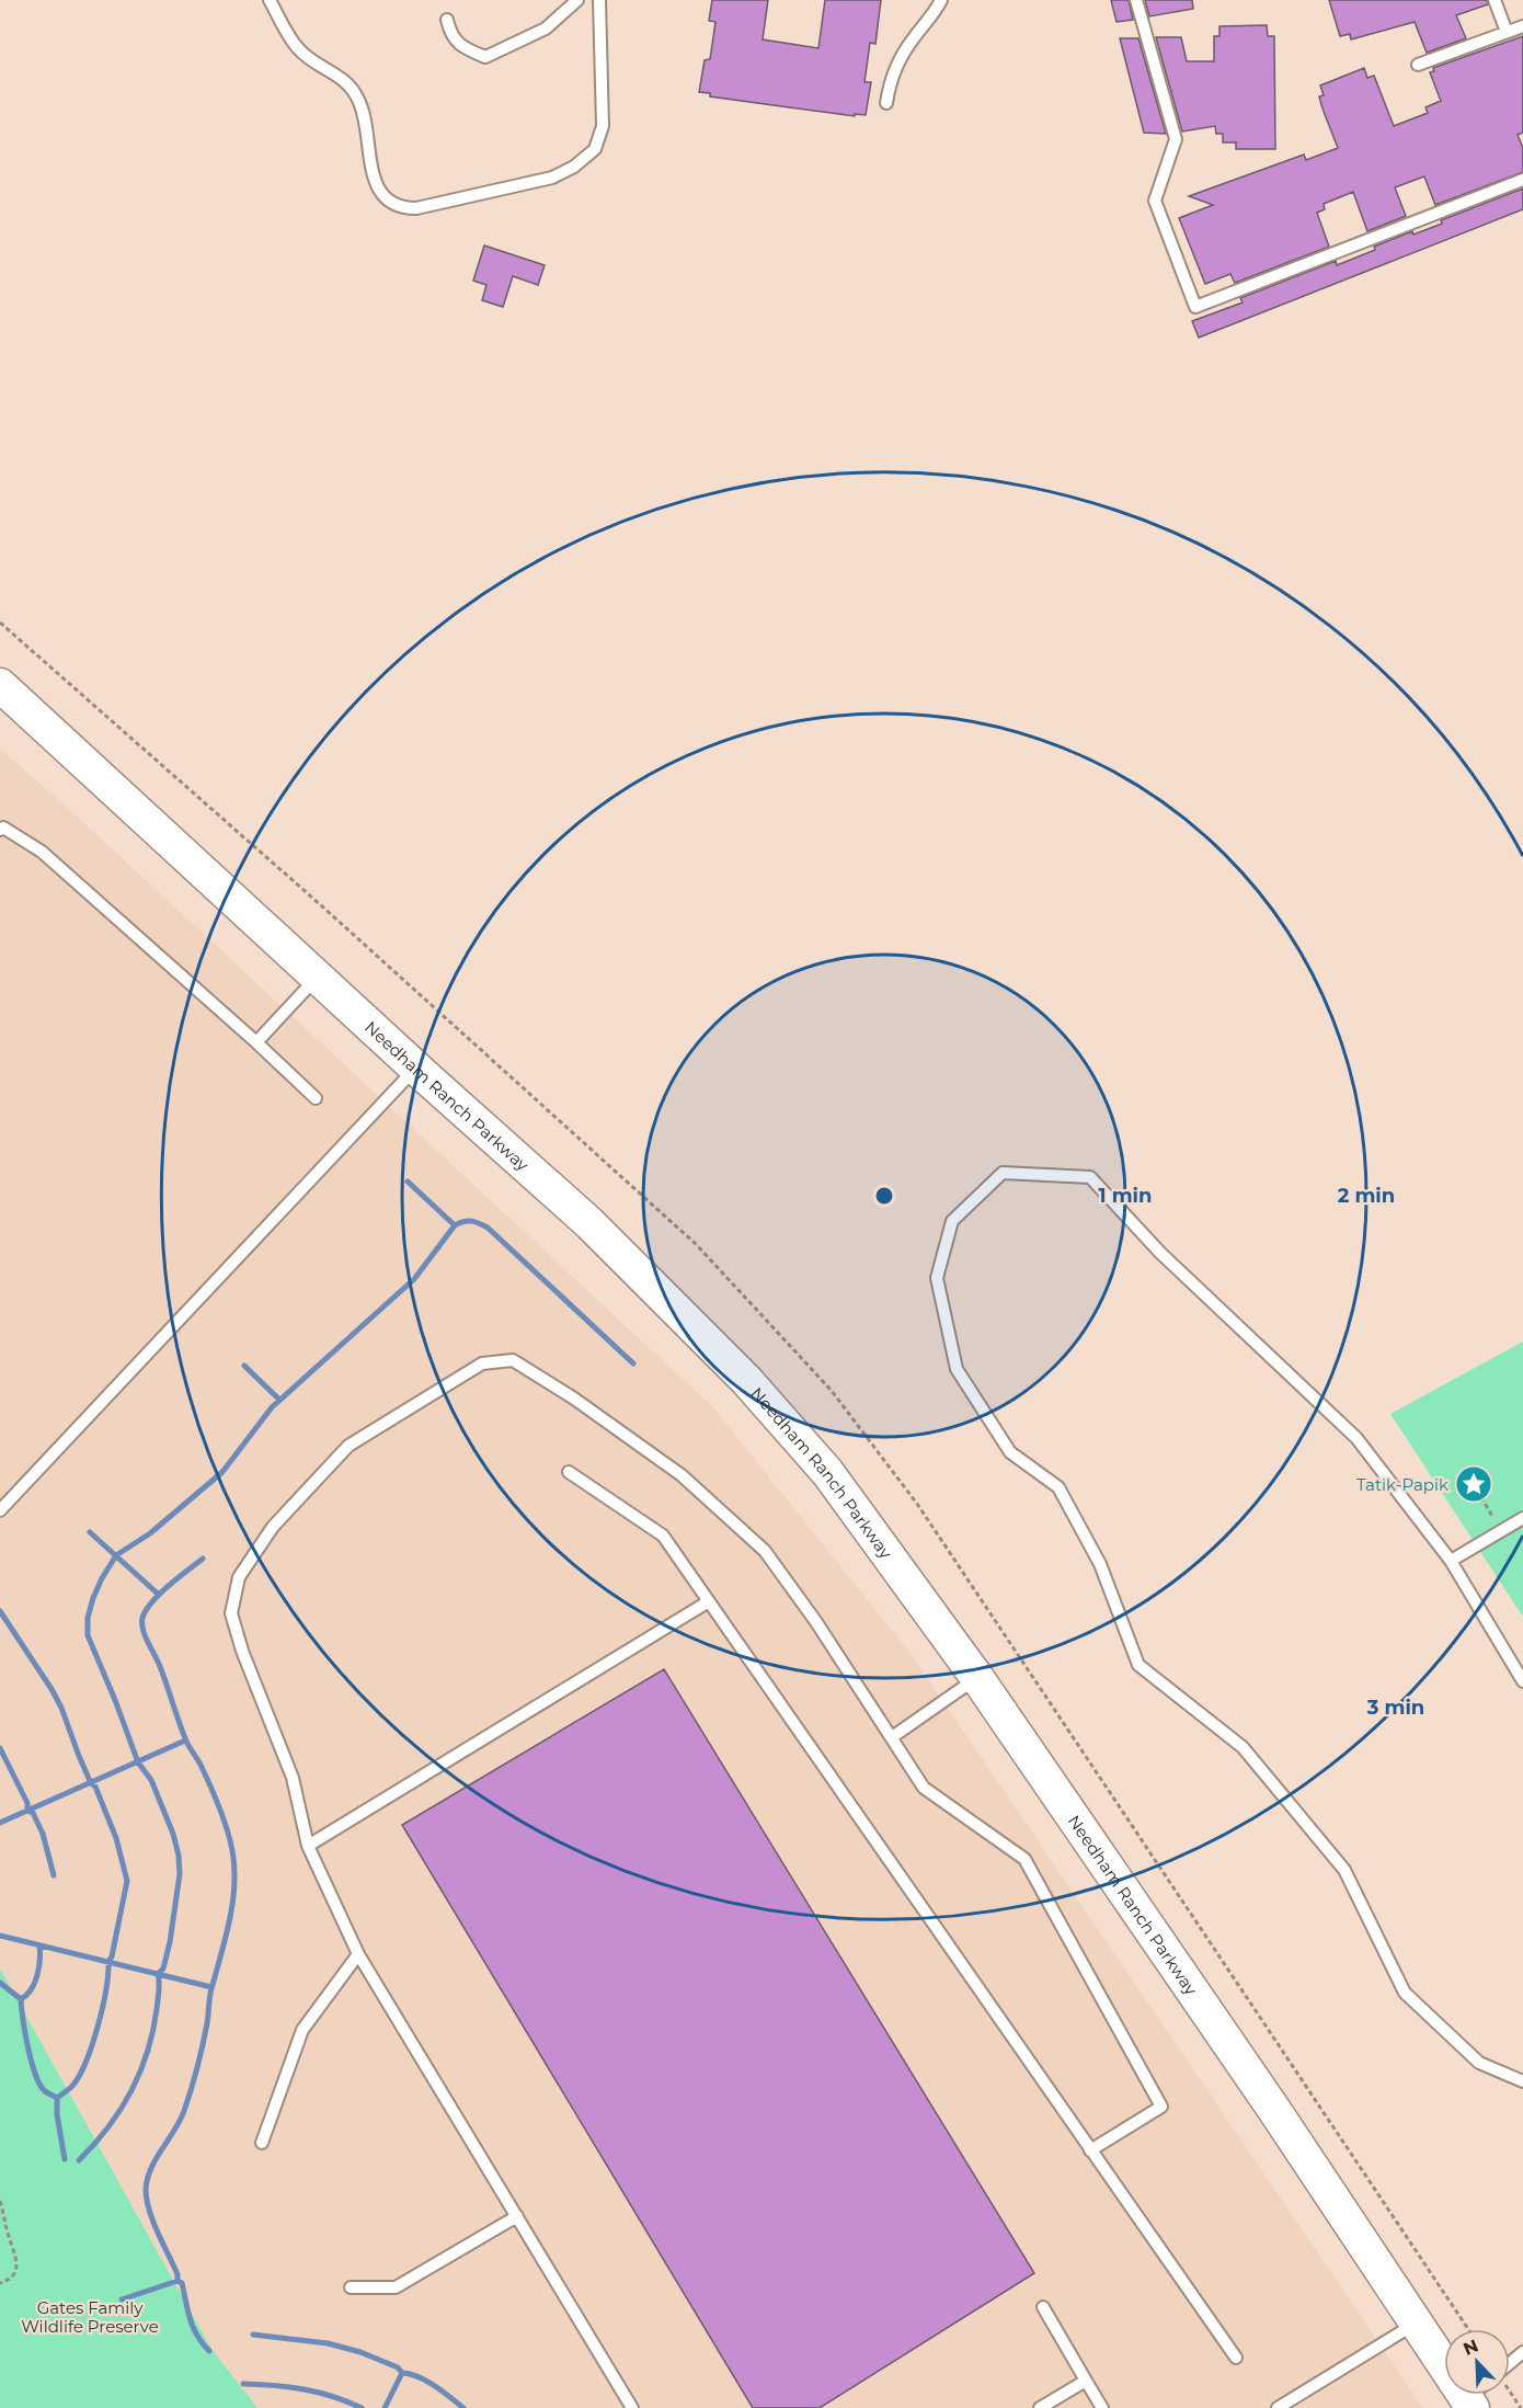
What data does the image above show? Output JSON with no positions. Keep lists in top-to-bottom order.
{
  "streets": {
    "street": ["Needham Ranch Parkway"]
  },
  "parks": ["Gates Family Wildlife Preserve"],
  "places": {
    "place": ["Tatik-Papik"]
  },
  "north": "top left",
  "rings": ["1 min", "2 min", "3 min"]
}
